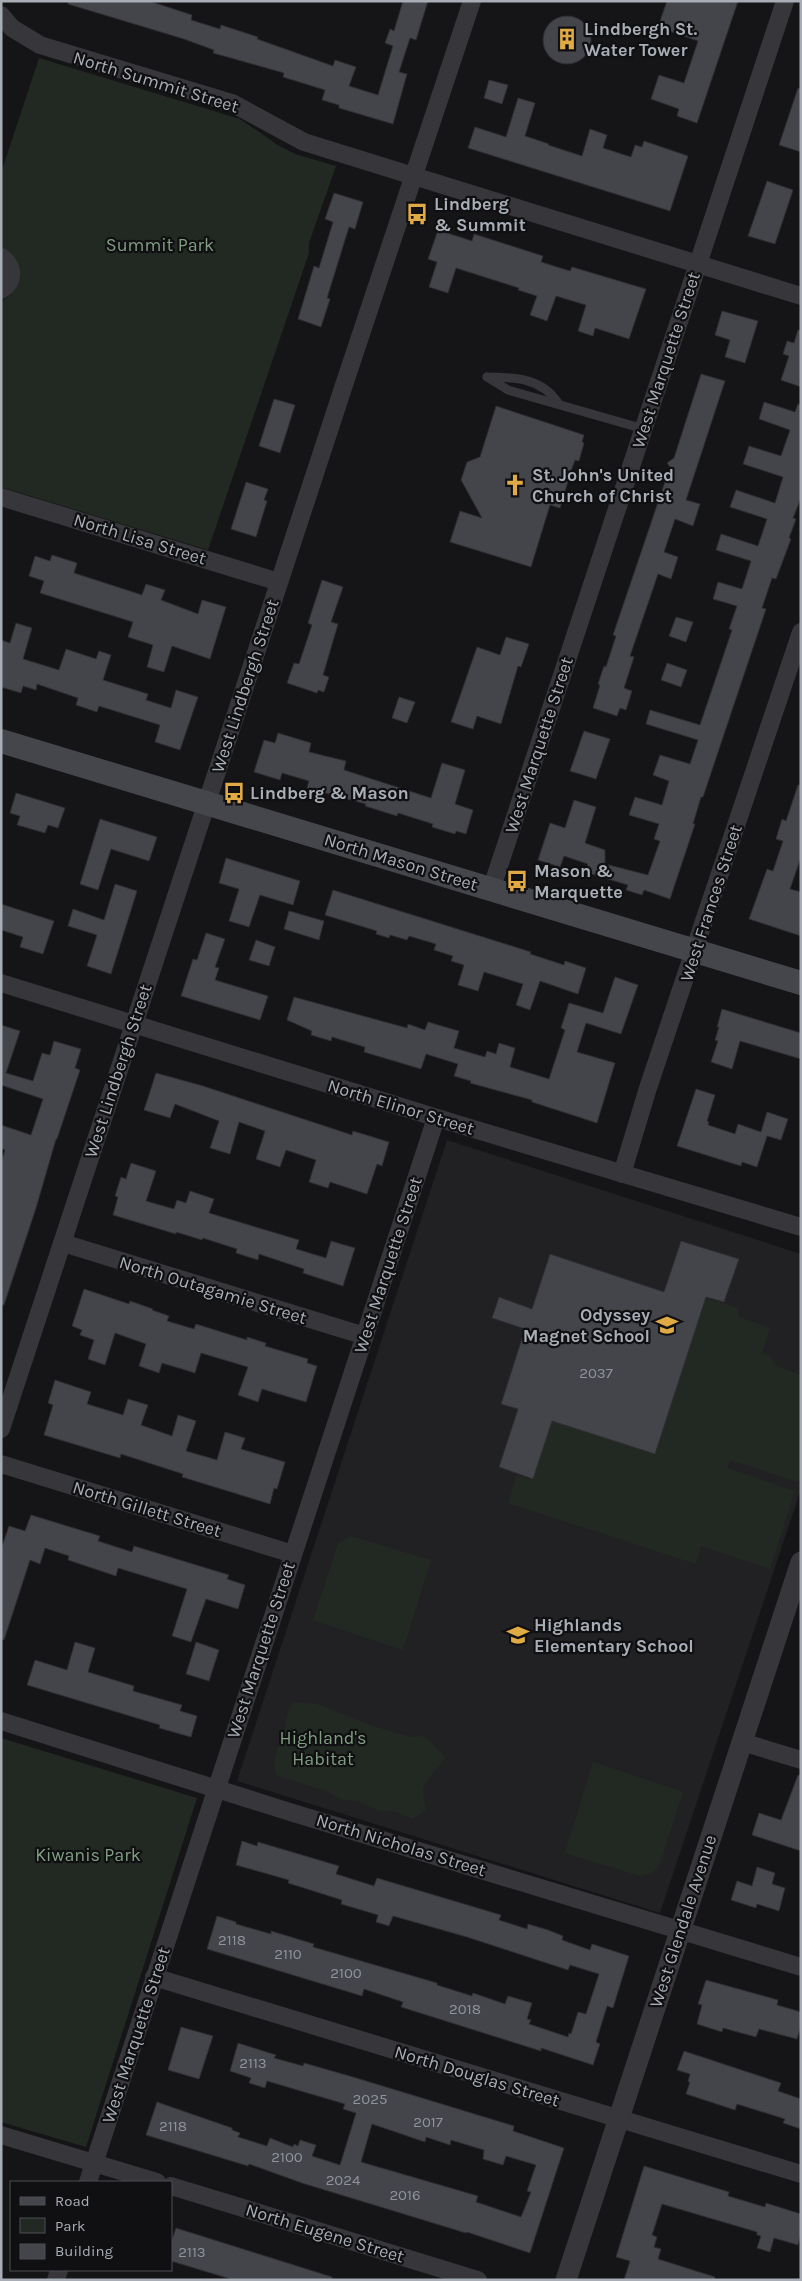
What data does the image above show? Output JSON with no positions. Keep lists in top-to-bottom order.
{
  "streets": {
    "main road": ["North Mason Street"],
    "street": [
      "North Summit Street",
      "West Marquette Street",
      "North Lisa Street",
      "West Lindbergh Street",
      "West Frances Street",
      "North Elinor Street",
      "North Outagamie Street",
      "North Gillett Street",
      "North Nicholas Street",
      "West Glendale Avenue",
      "North Douglas Street",
      "North Eugene Street"
    ]
  },
  "crossings": [
    ["North Summit Street", "West Marquette Street"],
    ["North Summit Street", "West Lindbergh Street"],
    ["West Marquette Street", "North Mason Street"],
    ["West Marquette Street", "North Elinor Street"],
    ["West Marquette Street", "North Outagamie Street"],
    ["West Marquette Street", "North Gillett Street"],
    ["West Marquette Street", "North Nicholas Street"],
    ["West Marquette Street", "North Douglas Street"],
    ["North Lisa Street", "West Lindbergh Street"],
    ["West Lindbergh Street", "North Mason Street"],
    ["West Lindbergh Street", "North Elinor Street"],
    ["West Lindbergh Street", "North Outagamie Street"],
    ["North Mason Street", "West Frances Street"],
    ["West Frances Street", "North Elinor Street"],
    ["North Nicholas Street", "West Glendale Avenue"],
    ["West Glendale Avenue", "North Douglas Street"]
  ],
  "parks": ["Summit Park", "Highland's Habitat", "Kiwanis Park"],
  "places": {
    "building": ["Lindbergh St. Water Tower"],
    "bus stop": ["Lindberg & Summit", "Lindberg & Mason", "Mason & Marquette"],
    "church": ["St. John's United Church of Christ"],
    "school or university": ["Odyssey Magnet School", "Highlands Elementary School"]
  },
  "house_numbers": [
    "2037",
    "2118",
    "2110",
    "2100",
    "2018",
    "2113",
    "2025",
    "2017",
    "2118",
    "2100",
    "2024",
    "2016",
    "2113"
  ],
  "legend": ["Road", "Park", "Building"]
}
